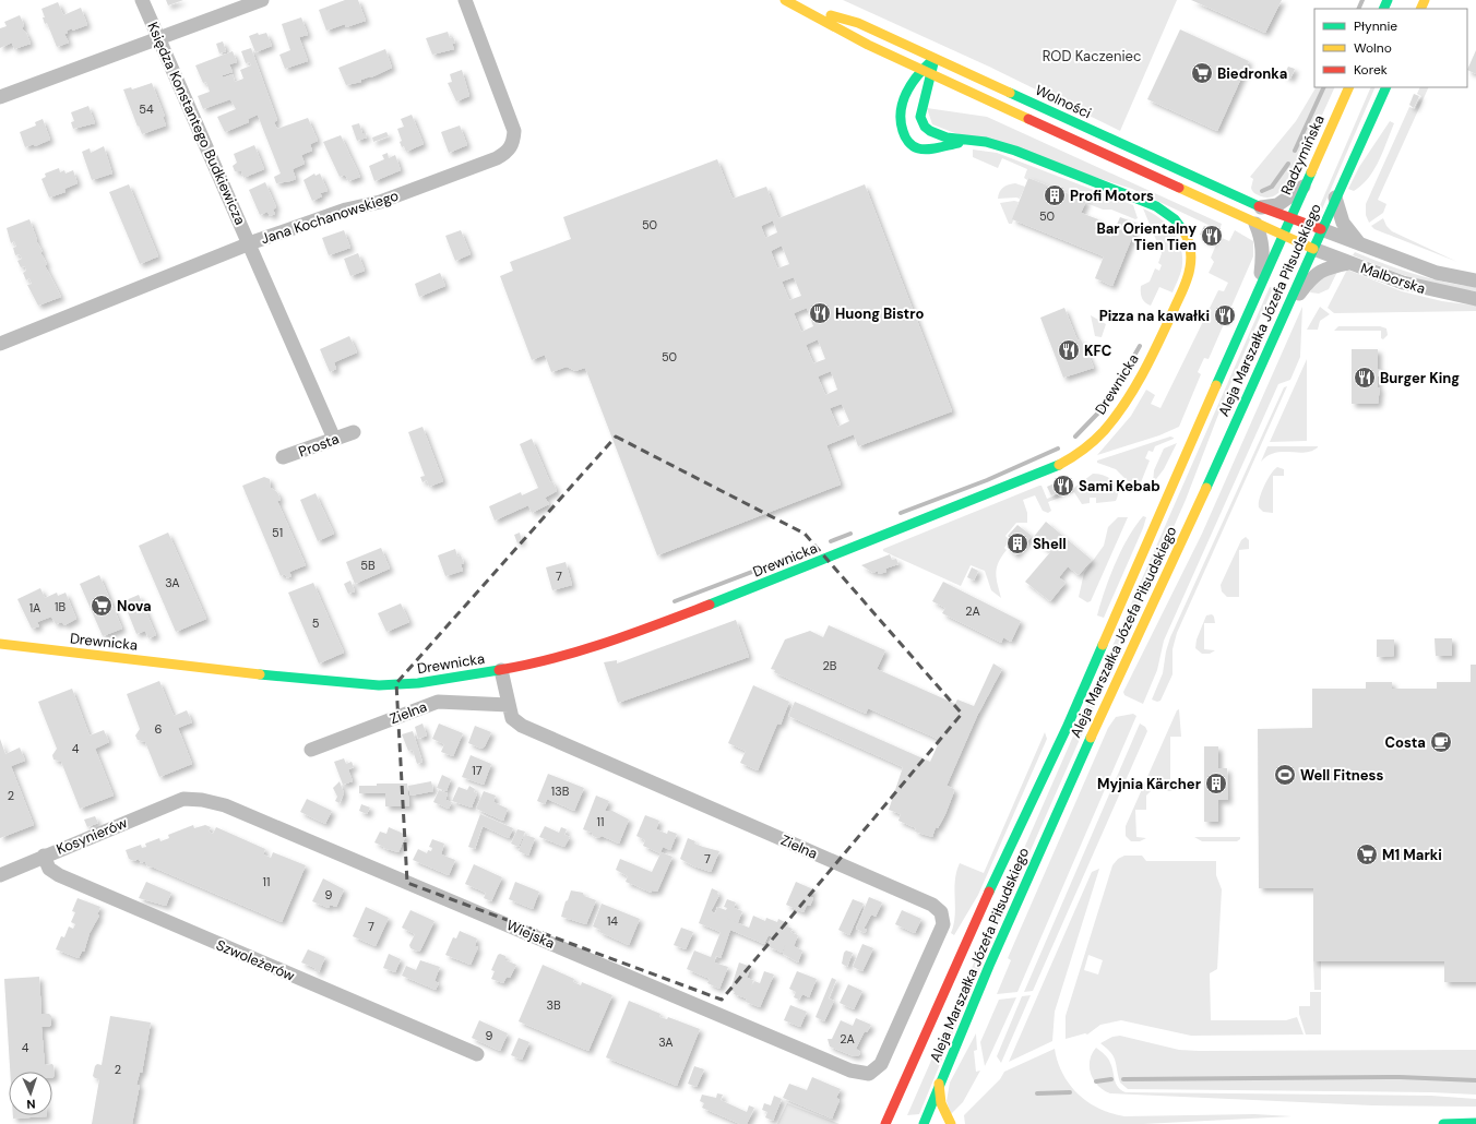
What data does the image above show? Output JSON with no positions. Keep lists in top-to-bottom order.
{
  "streets": {
    "street": [
      "Wolności",
      "Księdza Konstantego Budkiewicza",
      "Radzymińska",
      "Jana Kochanowskiego",
      "Malborska",
      "Aleja Marszałka Józefa Piłsudskiego",
      "Drewnicka",
      "Prosta",
      "Zielna",
      "Kosynierów",
      "Wiejska",
      "Szwoleżerów"
    ]
  },
  "crossings": [
    ["Wolności", "Radzymińska"],
    ["Wolności", "Malborska"],
    ["Wolności", "Aleja Marszałka Józefa Piłsudskiego"],
    ["Wolności", "Drewnicka"],
    ["Księdza Konstantego Budkiewicza", "Jana Kochanowskiego"],
    ["Księdza Konstantego Budkiewicza", "Prosta"],
    ["Radzymińska", "Aleja Marszałka Józefa Piłsudskiego"],
    ["Malborska", "Aleja Marszałka Józefa Piłsudskiego"],
    ["Drewnicka", "Zielna"],
    ["Zielna", "Wiejska"],
    ["Kosynierów", "Wiejska"],
    ["Kosynierów", "Szwoleżerów"]
  ],
  "parks": ["ROD Kaczeniec"],
  "places": {
    "supermarket": ["Biedronka", "Nova", "M1 Marki"],
    "building": ["Profi Motors", "Shell", "Myjnia Kärcher"],
    "restaurant": [
      "Bar Orientalny Tien Tien",
      "Huong Bistro",
      "Pizza na kawałki",
      "KFC",
      "Burger King",
      "Sami Kebab"
    ],
    "cafe": ["Costa"],
    "sports": ["Well Fitness"]
  },
  "house_numbers": [
    "54",
    "50",
    "50",
    "50",
    "51",
    "5B",
    "7",
    "3A",
    "1B",
    "1A",
    "2A",
    "5",
    "2B",
    "6",
    "4",
    "17",
    "13B",
    "2",
    "11",
    "7",
    "11",
    "9",
    "14",
    "7",
    "3B",
    "9",
    "2A",
    "3A",
    "4",
    "2"
  ],
  "legend": ["Płynnie", "Wolno", "Korek"],
  "north": "bottom"
}
